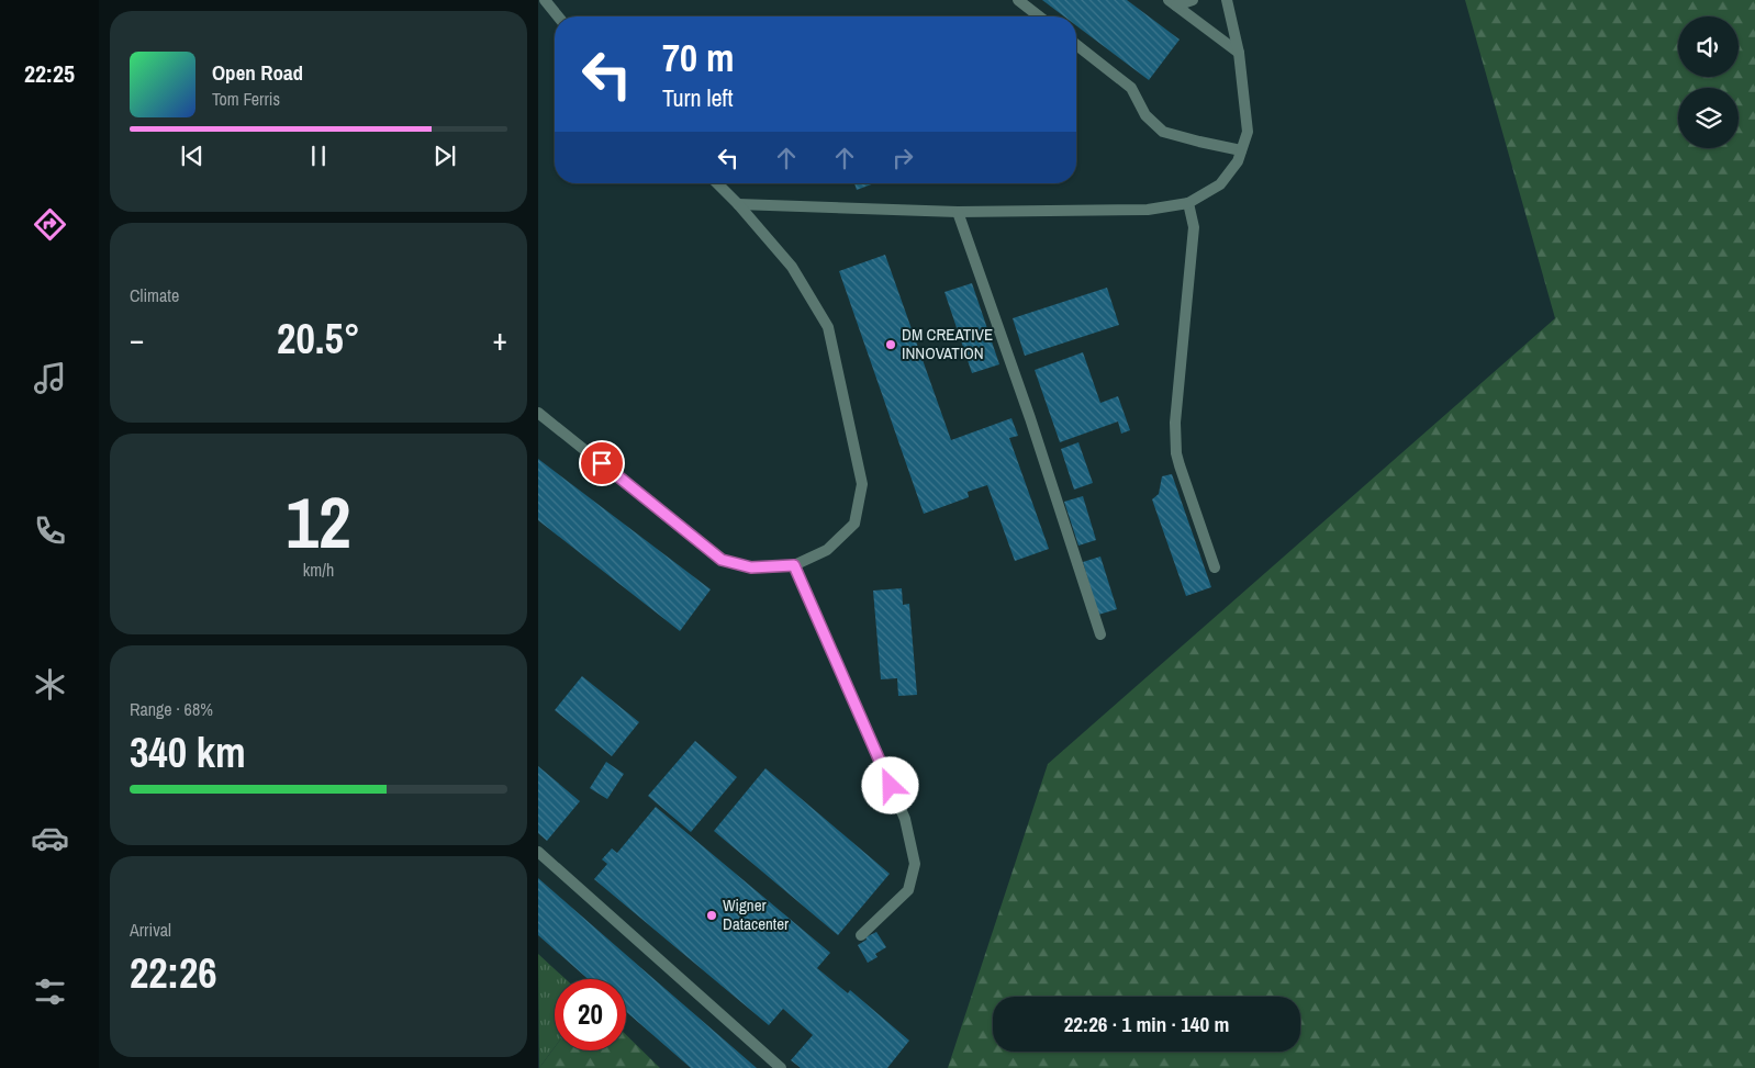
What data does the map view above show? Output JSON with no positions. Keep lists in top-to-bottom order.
{
  "places": ["DM CREATIVE INNOVATION", "Wigner Datacenter"],
  "page": {
    "tabs": "22:25",
    "turn": ["70 m", "Turn left"],
    "song": ["Open Road", "Tom Ferris"],
    "tile": [
      "Climate",
      ["12", "km/h"],
      ["Range · 68%", "340 km"],
      ["Arrival", "22:26"]
    ],
    "heat": ["−", "20.5°", "+"],
    "limit": "20",
    "trip": "22:26 · 1 min · 140 m"
  }
}
